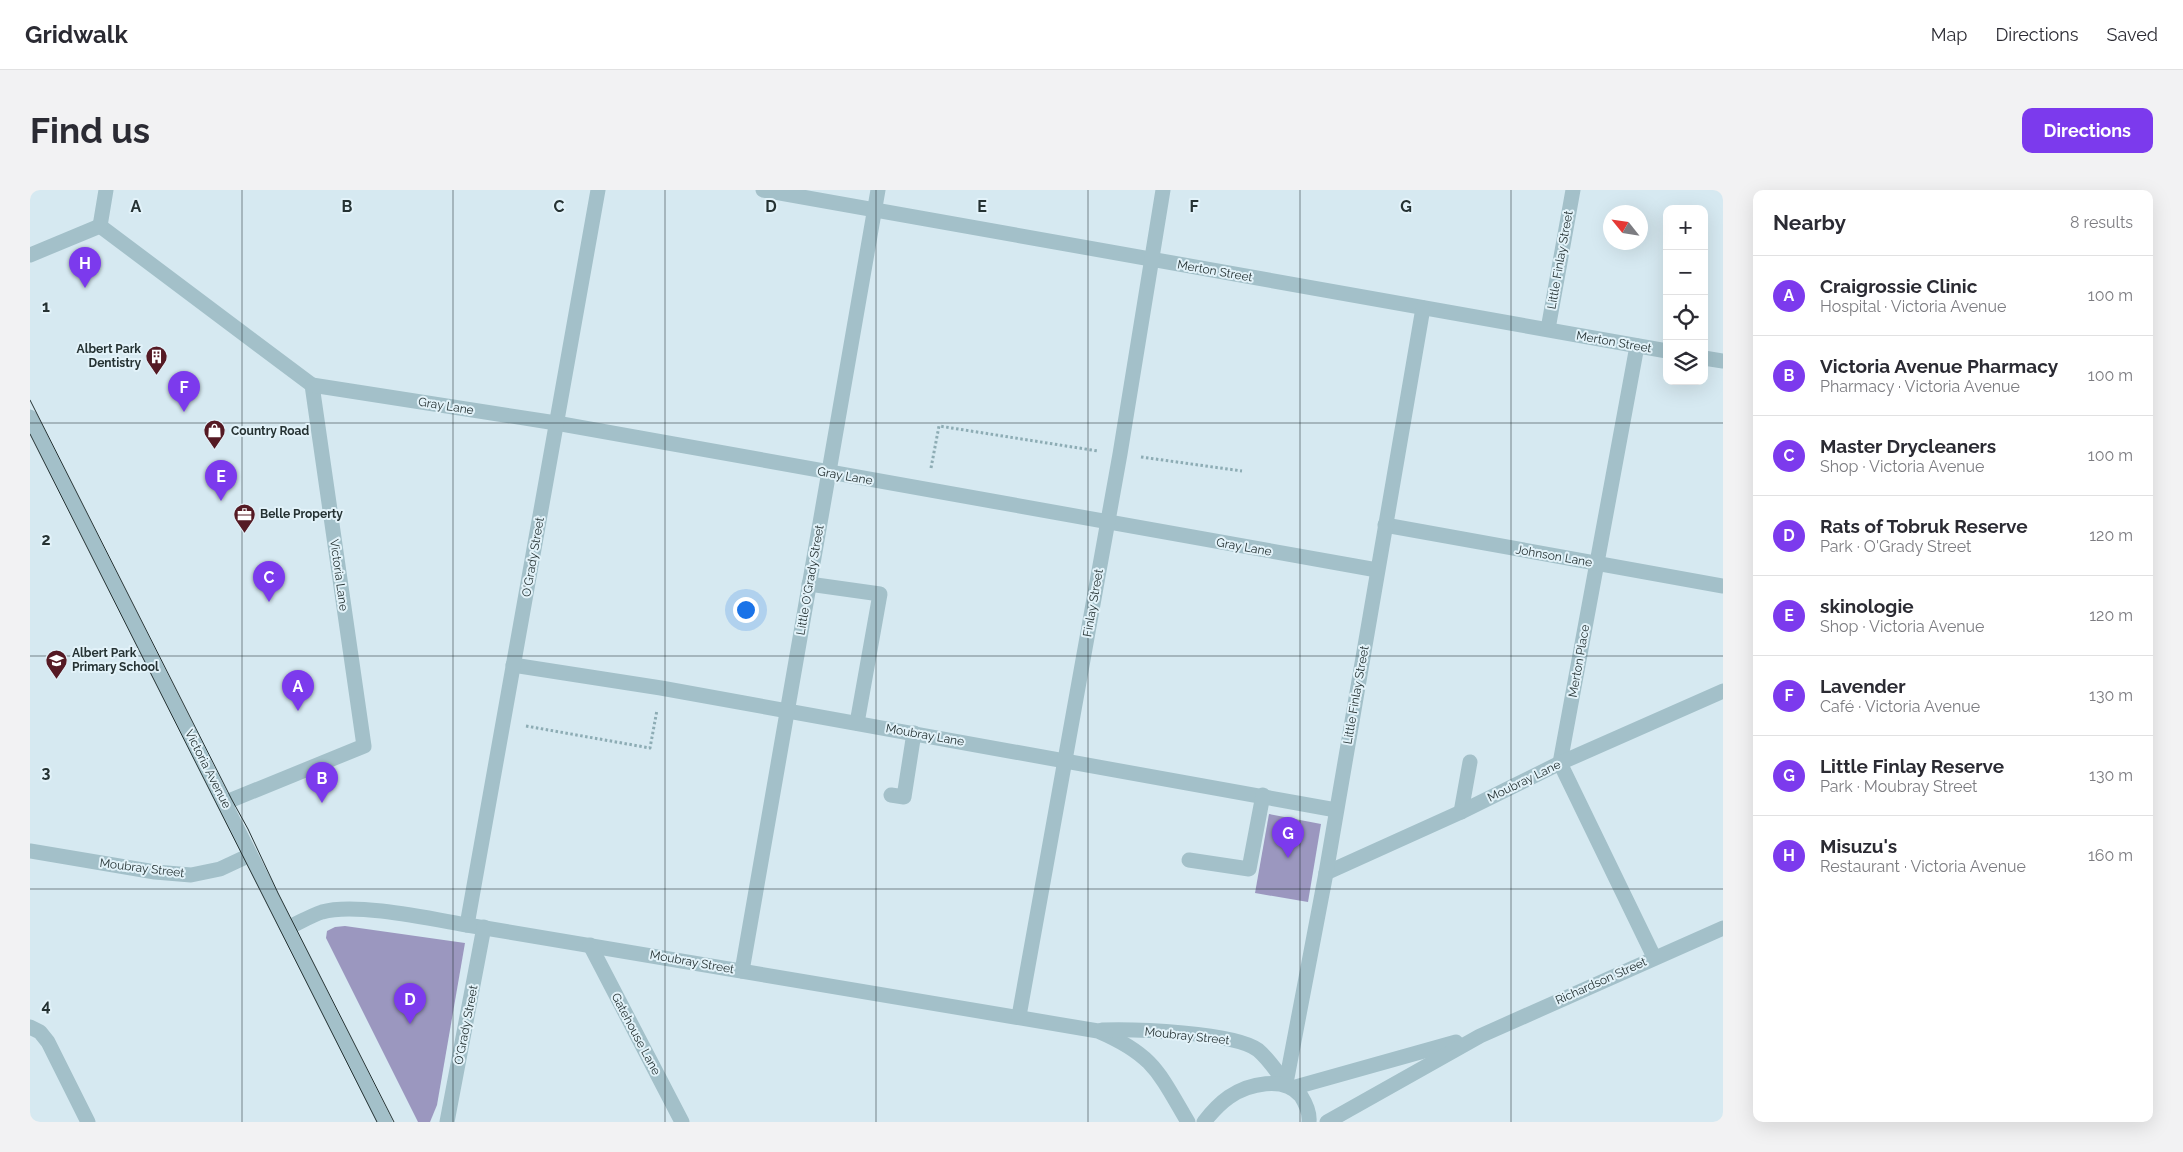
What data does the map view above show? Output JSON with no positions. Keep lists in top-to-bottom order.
{
  "streets": {
    "street": [
      "Little Finlay Street",
      "Merton Street",
      "Gray Lane",
      "Johnson Lane",
      "O'Grady Street",
      "Victoria Lane",
      "Little O'Grady Street",
      "Finlay Street",
      "Merton Place",
      "Moubray Lane",
      "Victoria Avenue",
      "Moubray Street",
      "Richardson Street",
      "Gatehouse Lane"
    ]
  },
  "crossings": [
    ["Little Finlay Street", "Merton Street"],
    ["Little Finlay Street", "Gray Lane"],
    ["Little Finlay Street", "Johnson Lane"],
    ["Little Finlay Street", "Moubray Lane"],
    ["Little Finlay Street", "Moubray Street"],
    ["Little Finlay Street", "Richardson Street"],
    ["Merton Street", "Little O'Grady Street"],
    ["Merton Street", "Finlay Street"],
    ["Merton Street", "Merton Place"],
    ["Gray Lane", "O'Grady Street"],
    ["Gray Lane", "Victoria Lane"],
    ["Gray Lane", "Little O'Grady Street"],
    ["Gray Lane", "Finlay Street"],
    ["Johnson Lane", "Merton Place"],
    ["O'Grady Street", "Moubray Lane"],
    ["O'Grady Street", "Moubray Street"],
    ["Victoria Lane", "Victoria Avenue"],
    ["Little O'Grady Street", "Moubray Lane"],
    ["Little O'Grady Street", "Moubray Street"],
    ["Finlay Street", "Moubray Lane"],
    ["Finlay Street", "Moubray Street"],
    ["Merton Place", "Moubray Lane"],
    ["Victoria Avenue", "Moubray Street"],
    ["Moubray Street", "Richardson Street"],
    ["Moubray Street", "Gatehouse Lane"]
  ],
  "places": {
    "building": ["Albert Park Dentistry"],
    "shop": ["Country Road"],
    "office": ["Belle Property"],
    "school or university": ["Albert Park Primary School"]
  },
  "north": "top left",
  "page": {
    "header": "Gridwalk",
    "nav": ["Map", "Directions", "Saved"],
    "buttons": "Directions",
    "title": "Find us",
    "heading": ["Nearby", "8 results"],
    "map_buttons": ["+", "−"],
    "pins": [
      "H",
      "F",
      "E",
      "C",
      "A",
      "B",
      "G",
      "D"
    ],
    "list": [
      {
        "mark": "A",
        "name": "Craigrossie Clinic",
        "note": "Hospital · Victoria Avenue",
        "value": "100 m"
      },
      {
        "mark": "B",
        "name": "Victoria Avenue Pharmacy",
        "note": "Pharmacy · Victoria Avenue",
        "value": "100 m"
      },
      {
        "mark": "C",
        "name": "Master Drycleaners",
        "note": "Shop · Victoria Avenue",
        "value": "100 m"
      },
      {
        "mark": "D",
        "name": "Rats of Tobruk Reserve",
        "note": "Park · O'Grady Street",
        "value": "120 m"
      },
      {
        "mark": "E",
        "name": "skinologie",
        "note": "Shop · Victoria Avenue",
        "value": "120 m"
      },
      {
        "mark": "F",
        "name": "Lavender",
        "note": "Café · Victoria Avenue",
        "value": "130 m"
      },
      {
        "mark": "G",
        "name": "Little Finlay Reserve",
        "note": "Park · Moubray Street",
        "value": "130 m"
      },
      {
        "mark": "H",
        "name": "Misuzu's",
        "note": "Restaurant · Victoria Avenue",
        "value": "160 m"
      }
    ]
  },
  "grid": {
    "columns": [
      "A",
      "B",
      "C",
      "D",
      "E",
      "F",
      "G"
    ],
    "rows": [
      "1",
      "2",
      "3",
      "4"
    ]
  }
}
